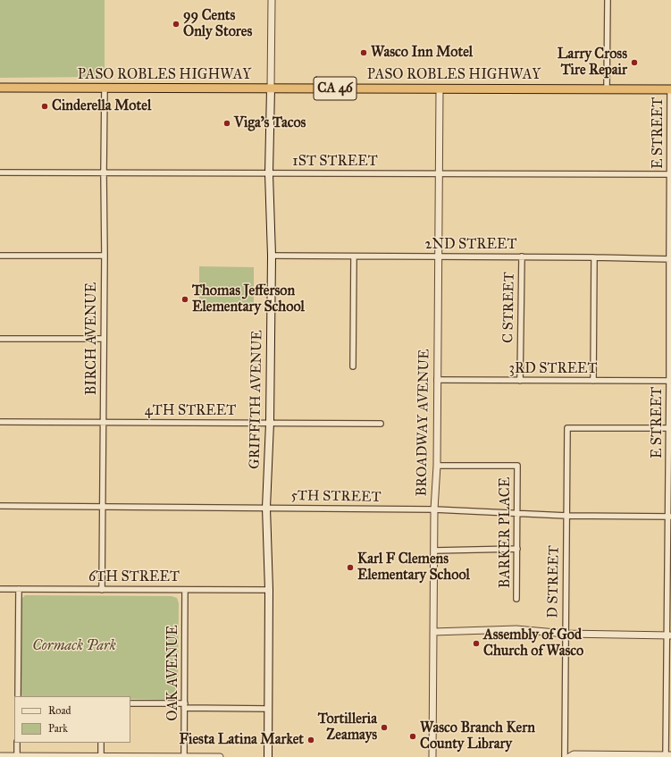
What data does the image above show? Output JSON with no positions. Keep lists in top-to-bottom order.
{
  "streets": {
    "highway": ["PASO ROBLES HIGHWAY", "CA 46"],
    "main road": ["GRIFFITH AVENUE"],
    "street": [
      "E STREET",
      "1ST STREET",
      "2ND STREET",
      "C STREET",
      "BIRCH AVENUE",
      "3RD STREET",
      "4TH STREET",
      "BROADWAY AVENUE",
      "5TH STREET",
      "BARKER PLACE",
      "6TH STREET",
      "D STREET",
      "OAK AVENUE"
    ]
  },
  "crossings": [
    ["PASO ROBLES HIGHWAY", "E STREET"],
    ["PASO ROBLES HIGHWAY", "BIRCH AVENUE"],
    ["PASO ROBLES HIGHWAY", "GRIFFITH AVENUE"],
    ["PASO ROBLES HIGHWAY", "BROADWAY AVENUE"],
    ["E STREET", "1ST STREET"],
    ["E STREET", "2ND STREET"],
    ["E STREET", "3RD STREET"],
    ["E STREET", "5TH STREET"],
    ["E STREET", "D STREET"],
    ["1ST STREET", "BIRCH AVENUE"],
    ["1ST STREET", "GRIFFITH AVENUE"],
    ["1ST STREET", "BROADWAY AVENUE"],
    ["2ND STREET", "C STREET"],
    ["2ND STREET", "GRIFFITH AVENUE"],
    ["2ND STREET", "BROADWAY AVENUE"],
    ["C STREET", "3RD STREET"],
    ["BIRCH AVENUE", "4TH STREET"],
    ["BIRCH AVENUE", "5TH STREET"],
    ["BIRCH AVENUE", "6TH STREET"],
    ["3RD STREET", "BROADWAY AVENUE"],
    ["GRIFFITH AVENUE", "4TH STREET"],
    ["GRIFFITH AVENUE", "5TH STREET"],
    ["GRIFFITH AVENUE", "6TH STREET"],
    ["BROADWAY AVENUE", "5TH STREET"],
    ["BROADWAY AVENUE", "BARKER PLACE"],
    ["5TH STREET", "BARKER PLACE"],
    ["5TH STREET", "D STREET"],
    ["6TH STREET", "OAK AVENUE"]
  ],
  "parks": ["Cormack Park"],
  "places": [
    "99 Cents Only Stores",
    "Wasco Inn Motel",
    "Larry Cross Tire Repair",
    "Cinderella Motel",
    "Viga's Tacos",
    "Thomas Jefferson Elementary School",
    "Karl F Clemens Elementary School",
    "Assembly of God Church of Wasco",
    "Tortilleria Zeamays",
    "Wasco Branch Kern County Library",
    "Fiesta Latina Market"
  ],
  "legend": ["Road", "Park"]
}
